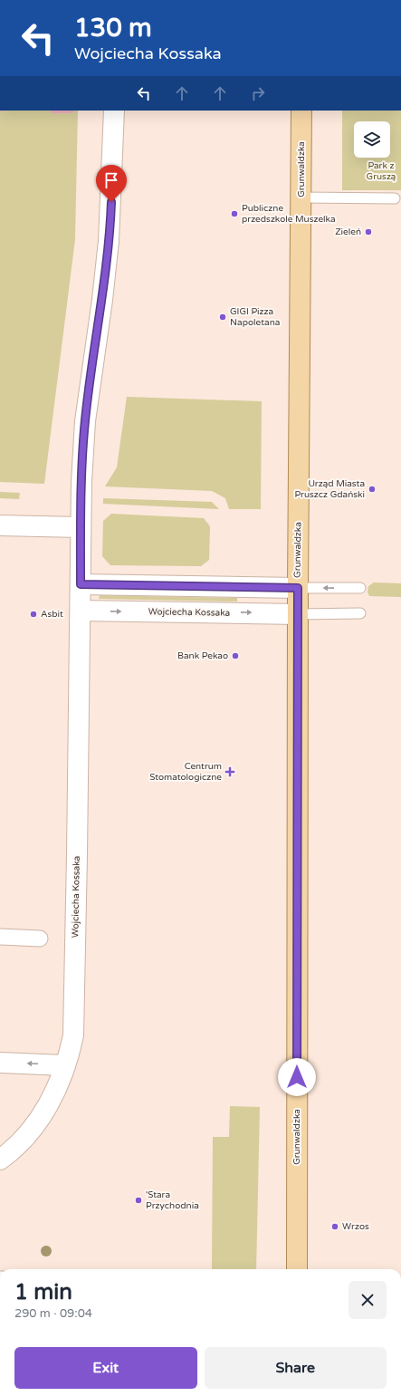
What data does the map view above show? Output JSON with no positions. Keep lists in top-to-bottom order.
{
  "streets": {
    "main road": ["Grunwaldzka"],
    "street": ["Wojciecha Kossaka"]
  },
  "crossings": [
    ["Grunwaldzka", "Wojciecha Kossaka"]
  ],
  "parks": ["Park z Gruszą"],
  "places": {
    "other": [
      "Publiczne przedszkole Muszelka",
      "Zieleń",
      "GIGI Pizza Napoletana",
      "Urząd Miasta Pruszcz Gdański",
      "Asbit",
      "Bank Pekao",
      "'Stara Przychodnia",
      "Wrzos"
    ],
    "health": ["Centrum Stomatologiczne"]
  },
  "page": {
    "turn": ["130 m", "Wojciecha Kossaka"],
    "heading": ["1 min", "290 m · 09:04"],
    "buttons": ["Exit", "Share"]
  }
}
